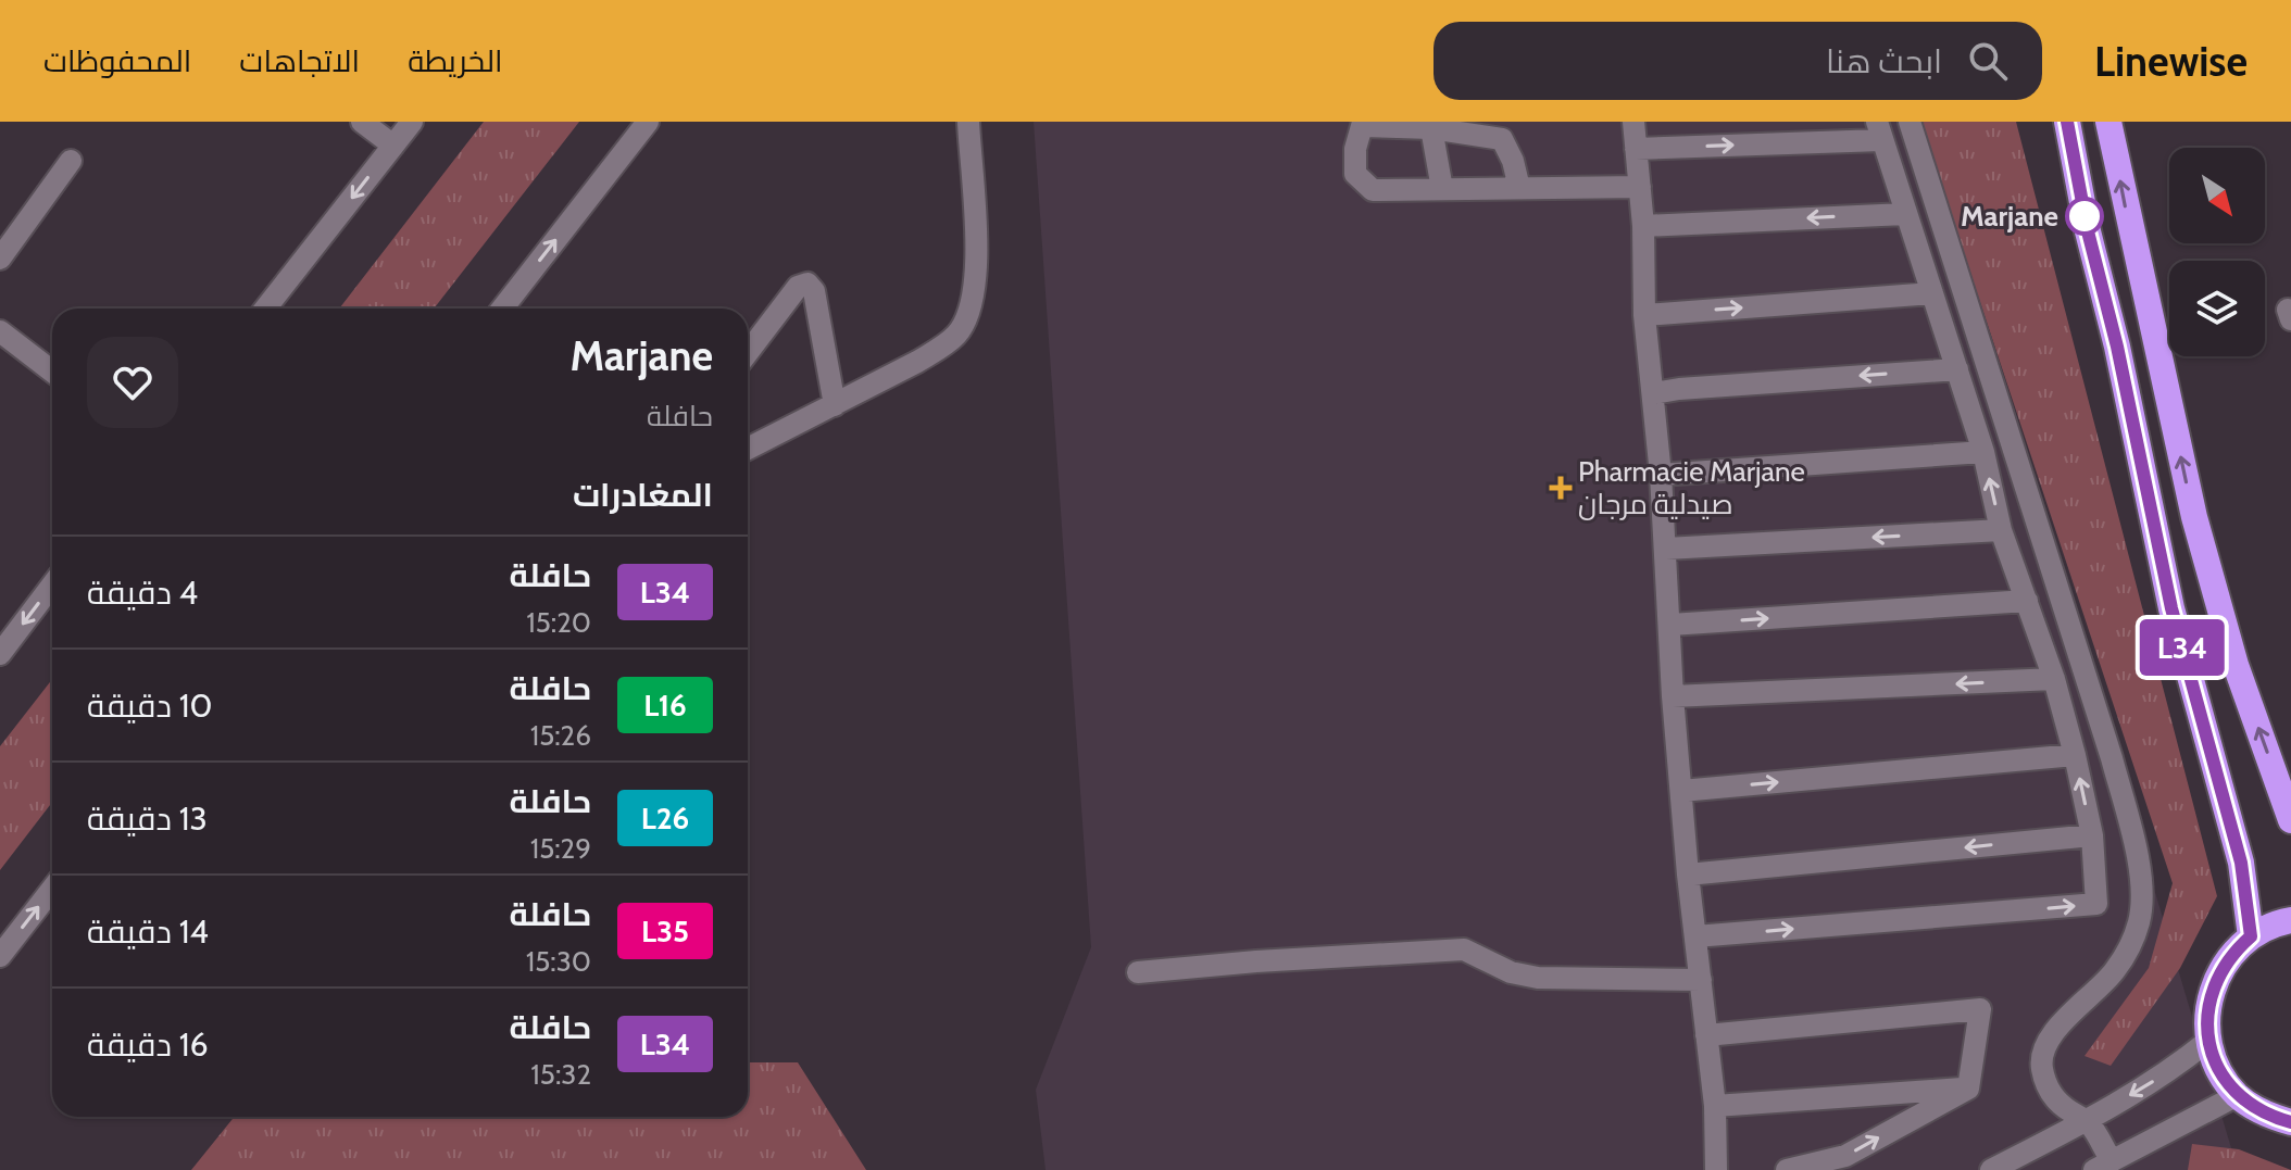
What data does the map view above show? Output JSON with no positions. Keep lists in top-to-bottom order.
{
  "places": {
    "other": ["Marjane"],
    "health": ["Pharmacie Marjane صيدلية مرجان"]
  },
  "lines": ["bus line L34"],
  "north": "bottom right",
  "page": {
    "header": "Linewise",
    "search": "ابحث هنا",
    "nav": ["الخريطة", "الاتجاهات", "المحفوظات"],
    "on_map": "L34",
    "heading": [
      ["Marjane", "حافلة"],
      "المغادرات"
    ],
    "list": [
      {
        "mark": "L34",
        "name": "حافلة",
        "note": "15:20",
        "value": "4 دقيقة"
      },
      {
        "mark": "L16",
        "name": "حافلة",
        "note": "15:26",
        "value": "10 دقيقة"
      },
      {
        "mark": "L26",
        "name": "حافلة",
        "note": "15:29",
        "value": "13 دقيقة"
      },
      {
        "mark": "L35",
        "name": "حافلة",
        "note": "15:30",
        "value": "14 دقيقة"
      },
      {
        "mark": "L34",
        "name": "حافلة",
        "note": "15:32",
        "value": "16 دقيقة"
      }
    ]
  }
}
